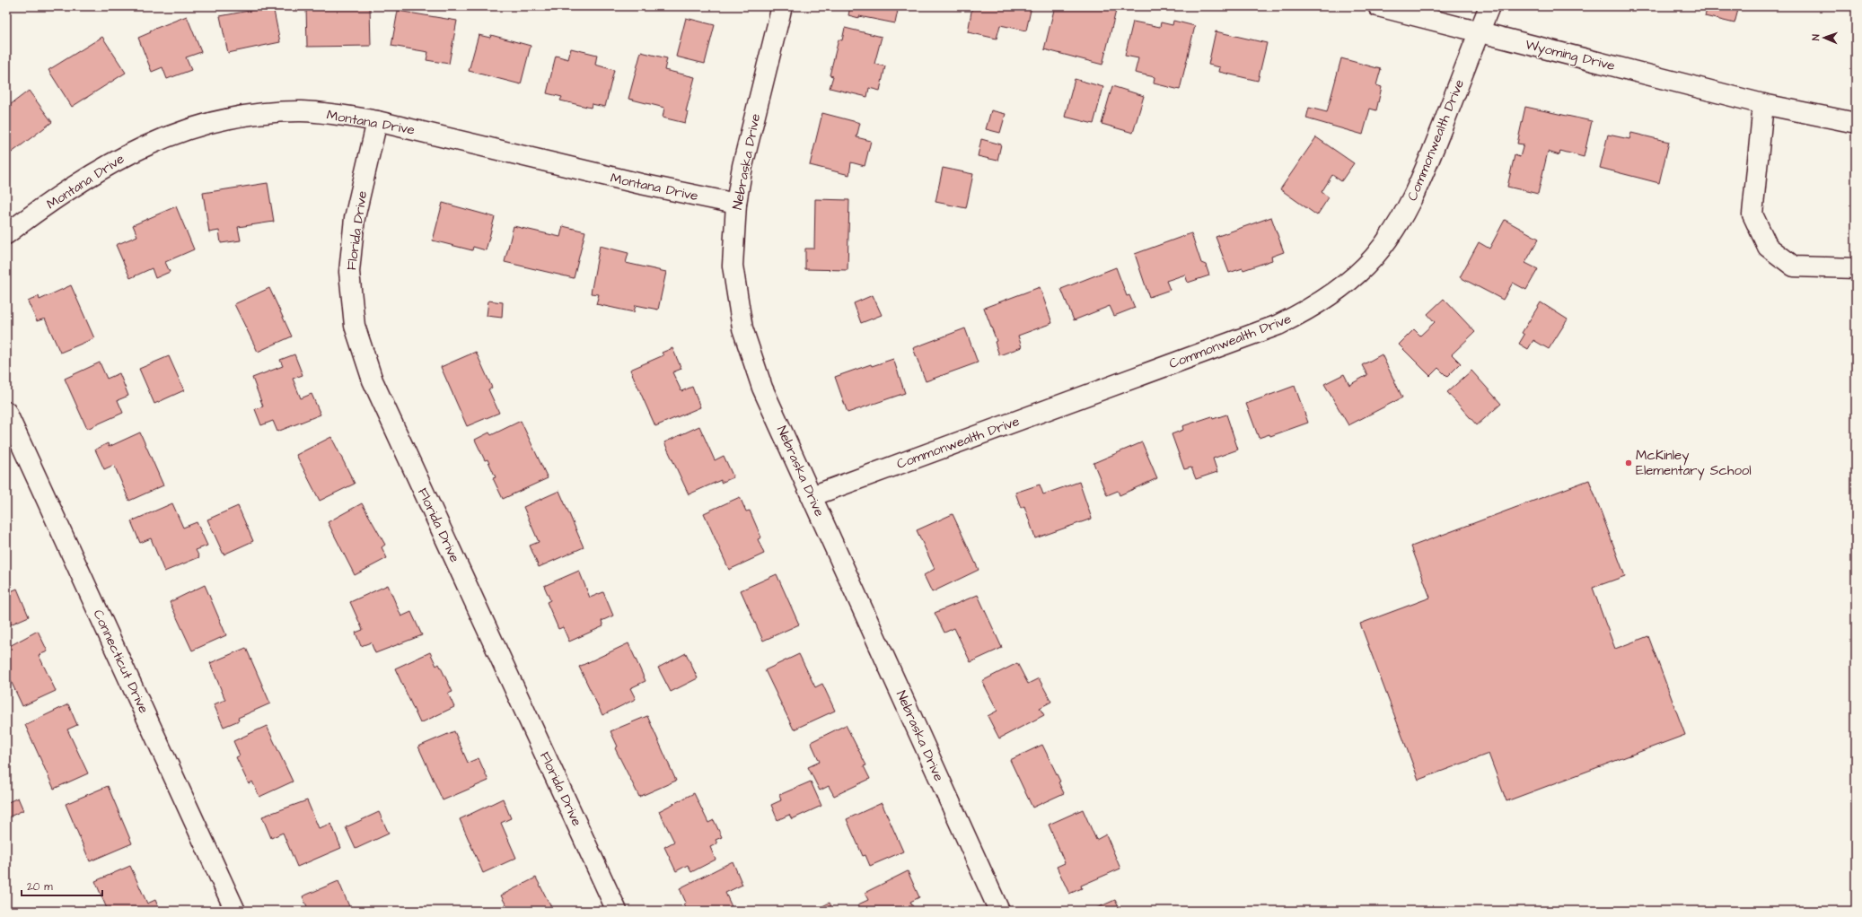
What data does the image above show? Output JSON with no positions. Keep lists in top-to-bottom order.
{
  "streets": {
    "street": [
      "Wyoming Drive",
      "Montana Drive",
      "Commonwealth Drive",
      "Nebraska Drive",
      "Florida Drive",
      "Connecticut Drive"
    ]
  },
  "crossings": [
    ["Wyoming Drive", "Commonwealth Drive"],
    ["Montana Drive", "Nebraska Drive"],
    ["Montana Drive", "Florida Drive"],
    ["Commonwealth Drive", "Nebraska Drive"]
  ],
  "places": ["McKinley Elementary School"],
  "scale_bar": "20 m",
  "north": "left"
}
